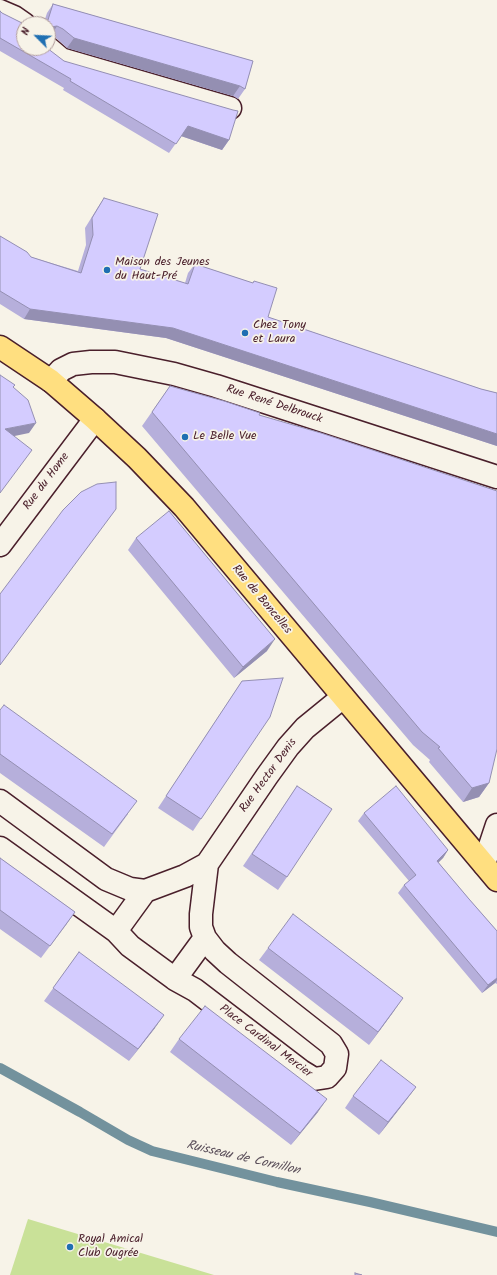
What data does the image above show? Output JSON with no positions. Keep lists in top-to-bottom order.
{
  "streets": {
    "main road": ["Rue de Boncelles"],
    "street": [
      "Rue René Delbrouck",
      "Rue du Home",
      "Rue Hector Denis",
      "Place Cardinal Mercier"
    ]
  },
  "crossings": [
    ["Rue René Delbrouck", "Rue de Boncelles"],
    ["Rue du Home", "Rue de Boncelles"],
    ["Rue de Boncelles", "Rue Hector Denis"],
    ["Rue Hector Denis", "Place Cardinal Mercier"]
  ],
  "water": ["Ruisseau de Cornillon"],
  "places": [
    "Maison des Jeunes du Haut-Pré",
    "Chez Tony et Laura",
    "Le Belle Vue",
    "Royal Amical Club Ougrée"
  ],
  "north": "top left"
}
